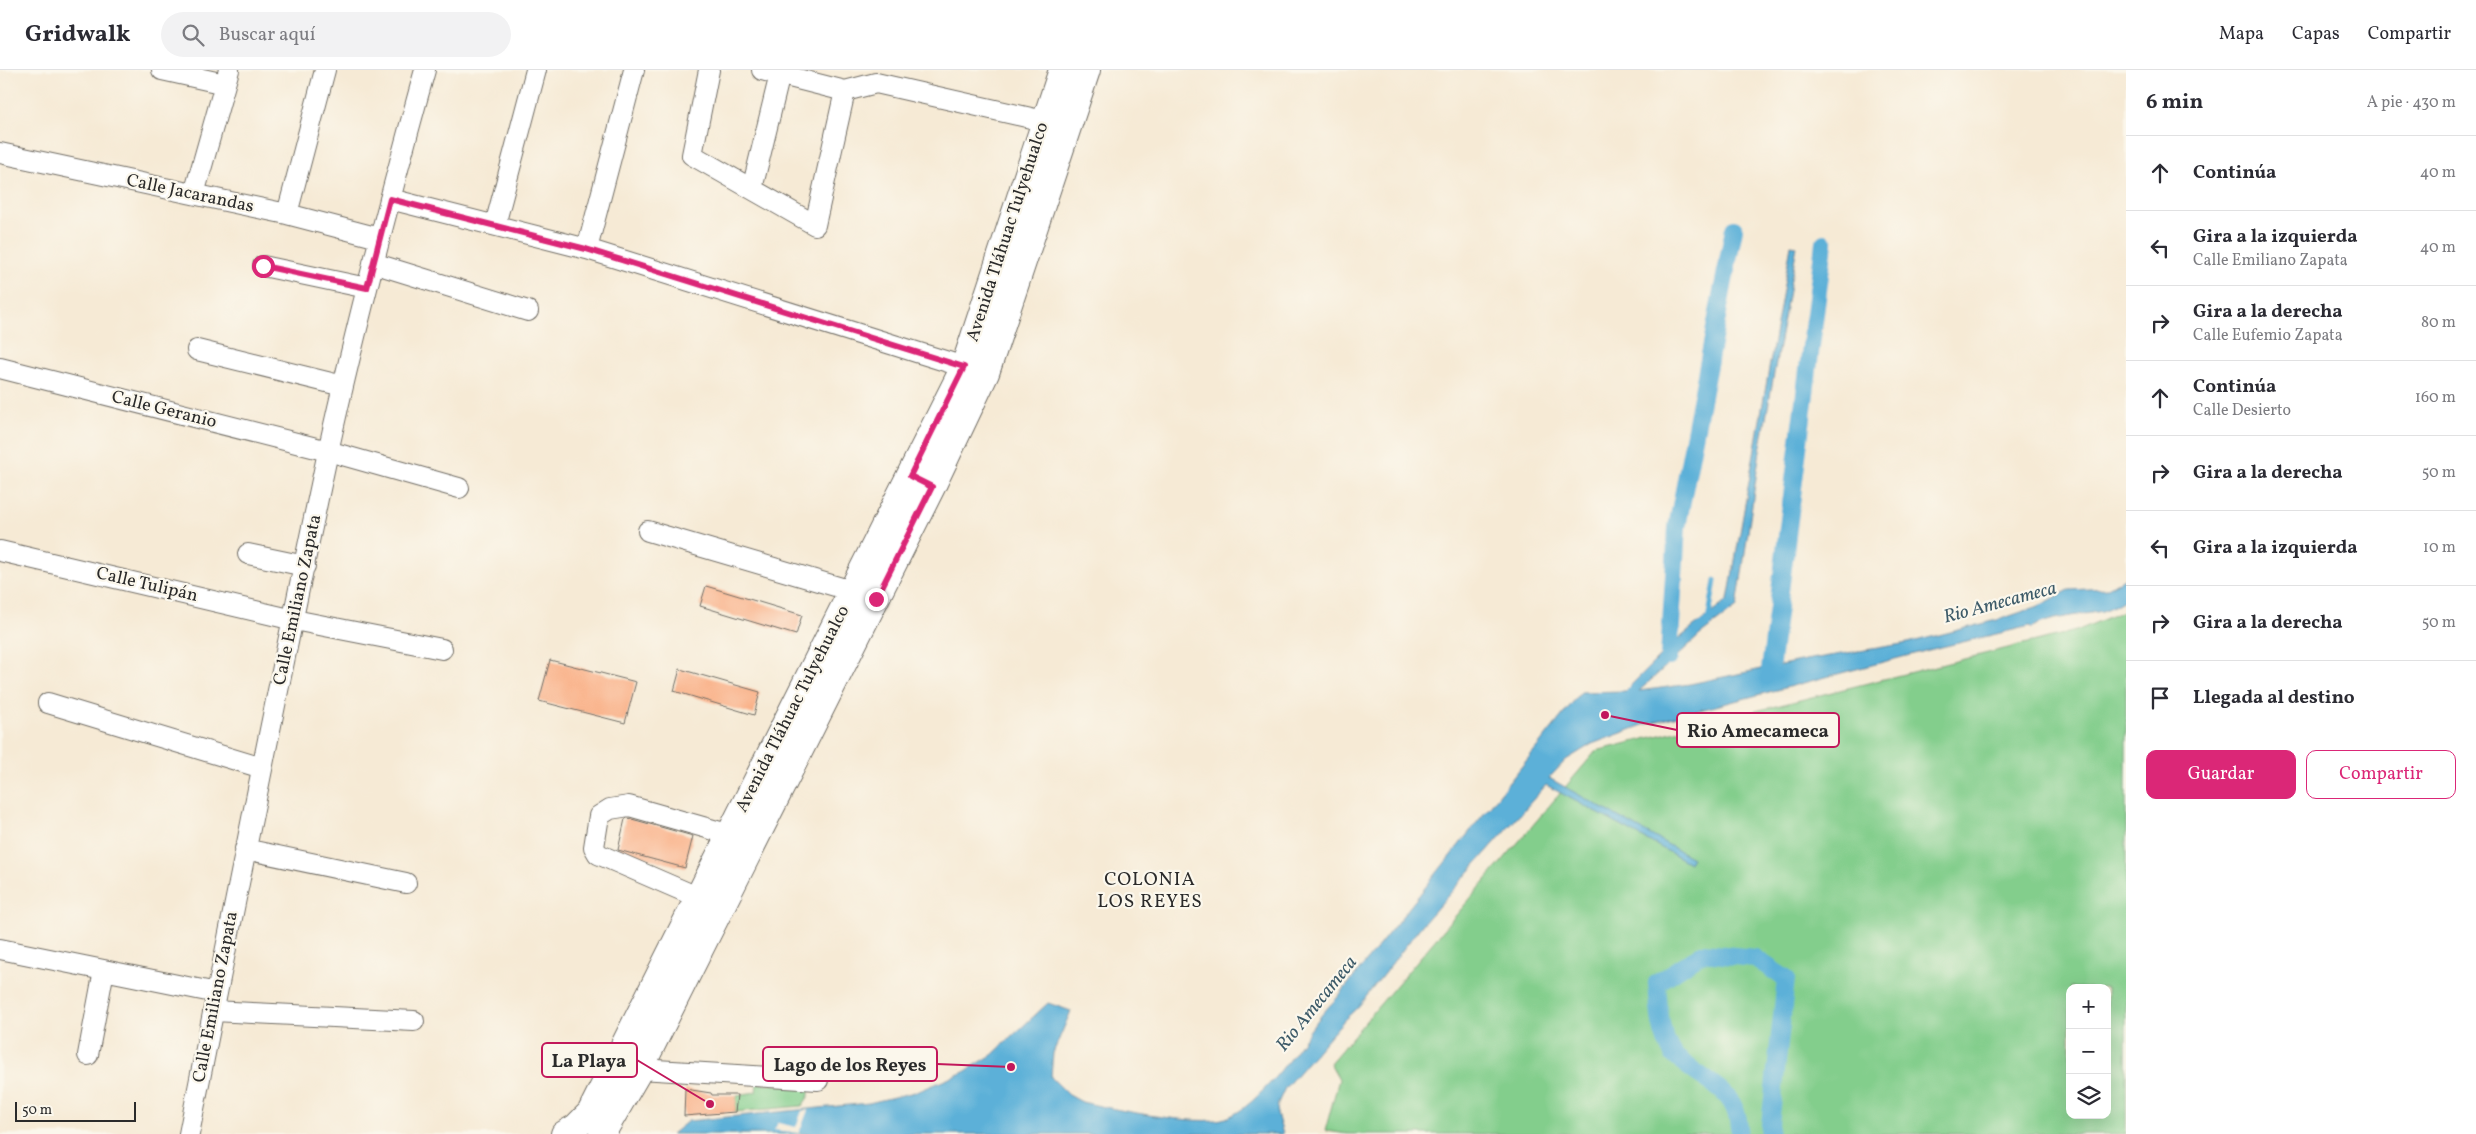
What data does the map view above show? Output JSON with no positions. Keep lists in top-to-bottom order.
{
  "streets": {
    "main road": ["Avenida Tláhuac Tulyehualco"],
    "street": [
      "Calle Jacarandas",
      "Calle Geranio",
      "Calle Tulipán",
      "Calle Emiliano Zapata"
    ]
  },
  "crossings": [
    ["Calle Jacarandas", "Calle Emiliano Zapata"],
    ["Calle Geranio", "Calle Emiliano Zapata"],
    ["Calle Tulipán", "Calle Emiliano Zapata"]
  ],
  "districts": ["COLONIA LOS REYES"],
  "water": ["Rio Amecameca"],
  "places": ["Rio Amecameca", "Lago de los Reyes", "La Playa"],
  "scale_bar": "50 m",
  "page": {
    "header": "Gridwalk",
    "search": "Buscar aquí",
    "nav": ["Mapa", "Capas", "Compartir"],
    "heading": ["6 min", "A pie · 430 m"],
    "list": [
      ["Continúa", "40 m"],
      ["Gira a la izquierda", "Calle Emiliano Zapata", "40 m"],
      ["Gira a la derecha", "Calle Eufemio Zapata", "80 m"],
      ["Continúa", "Calle Desierto", "160 m"],
      ["Gira a la derecha", "50 m"],
      ["Gira a la izquierda", "10 m"],
      ["Gira a la derecha", "50 m"],
      "Llegada al destino"
    ],
    "buttons": ["Guardar", "Compartir"],
    "map_buttons": ["+", "−"],
    "scale": "50 m"
  }
}
